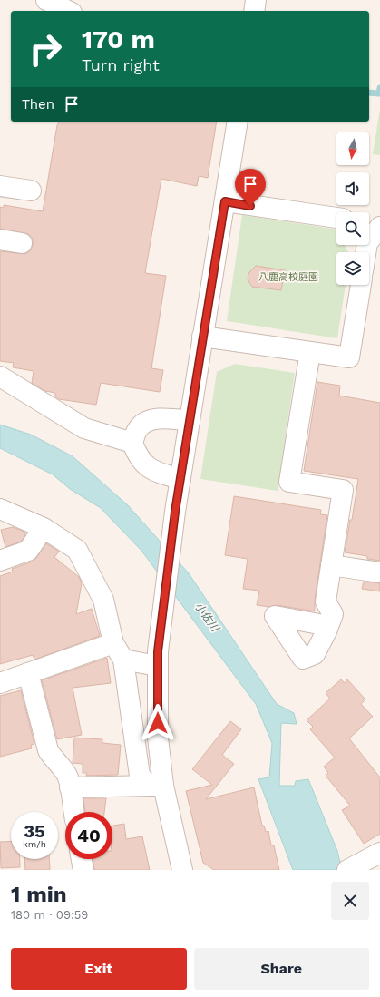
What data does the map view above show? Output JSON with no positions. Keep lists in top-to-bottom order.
{
  "water": ["小佐川"],
  "parks": ["八鹿高校庭園"],
  "north": "bottom",
  "page": {
    "turn": ["170 m", "Turn right"],
    "then": "Then",
    "speed": "35 km/h",
    "limit": "40",
    "heading": ["1 min", "180 m · 09:59"],
    "buttons": ["Exit", "Share"]
  }
}
